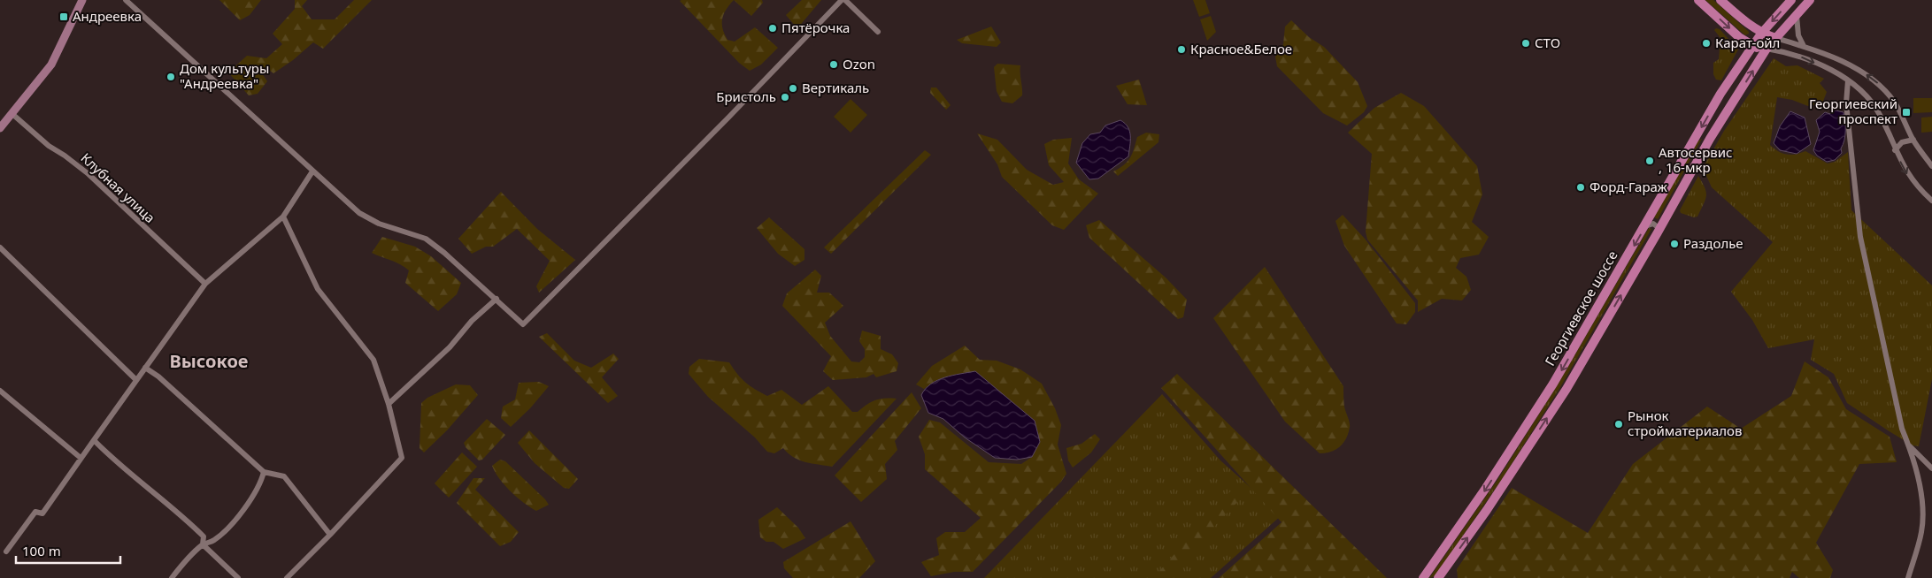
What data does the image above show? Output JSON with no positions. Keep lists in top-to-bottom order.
{
  "streets": {
    "main road": ["Георгиевское шоссе"],
    "street": ["Клубная улица"]
  },
  "districts": ["Высокое"],
  "places": {
    "transit": ["Андреевка", "Георгиевский проспект"],
    "other": [
      "Пятёрочка",
      "СТО",
      "Карат-ойл",
      "Красное&Белое",
      "Ozon",
      "Дом культуры \"Андреевка\"",
      "Вертикаль",
      "Бристоль",
      "Автосервис , 16-мкр",
      "Форд-Гараж",
      "Раздолье",
      "Рынок стройматериалов"
    ]
  },
  "scale_bar": "100 m"
}
